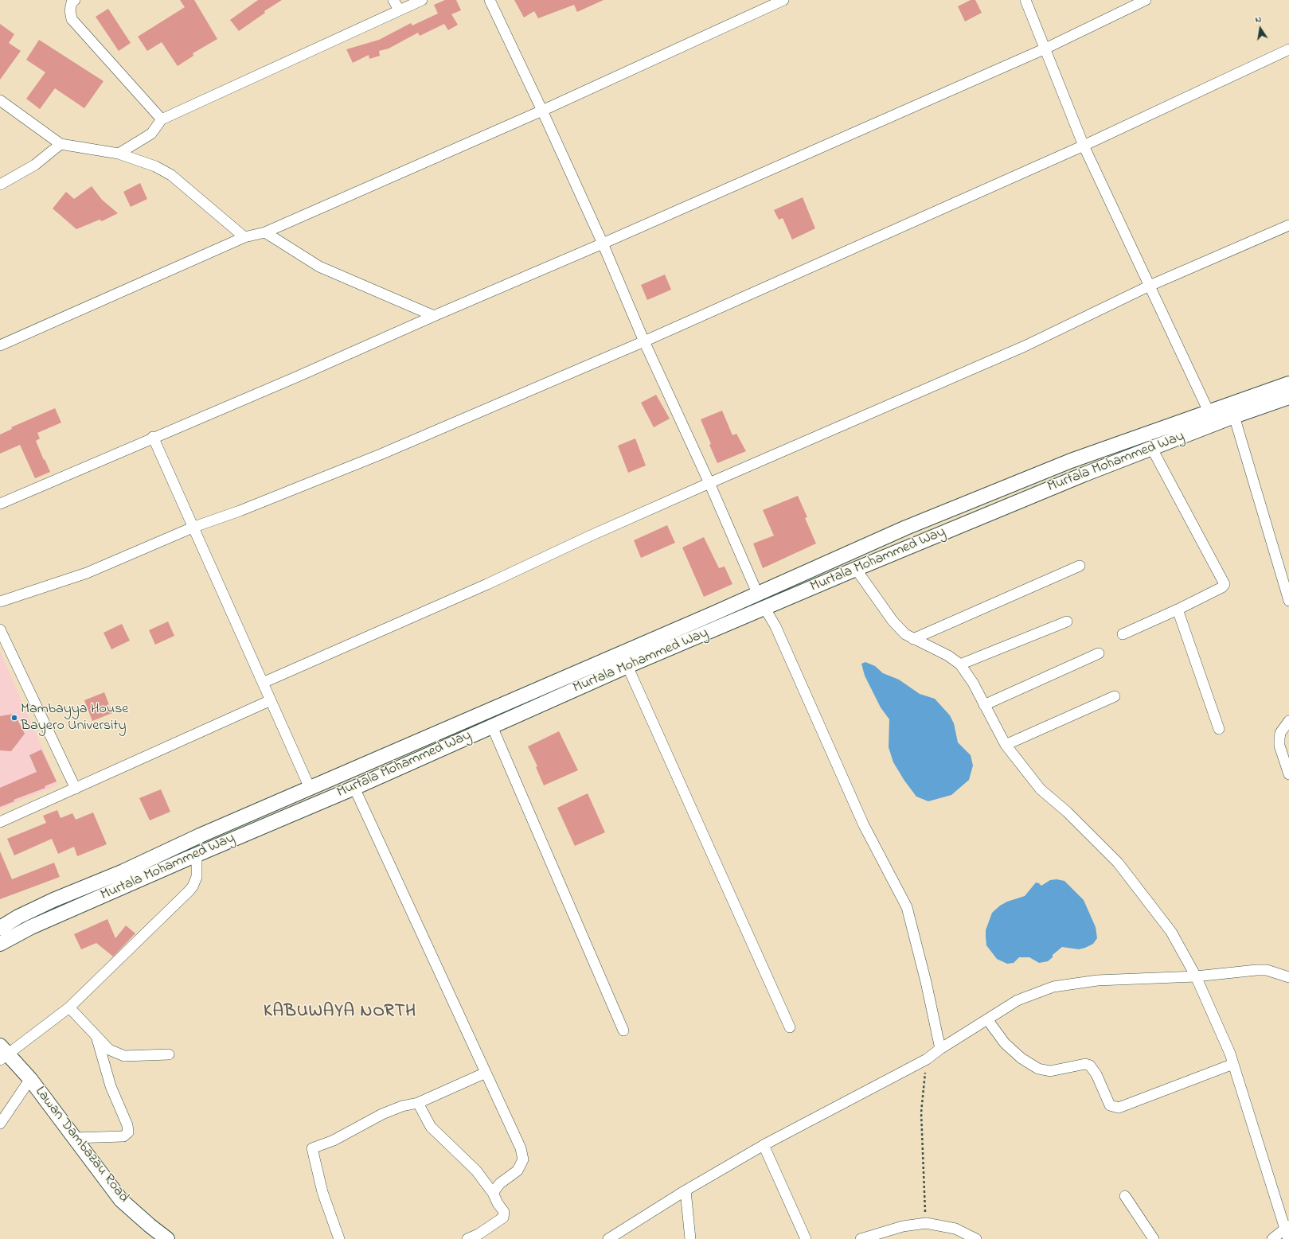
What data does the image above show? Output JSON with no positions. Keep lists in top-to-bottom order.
{
  "streets": {
    "main road": ["Murtala Mohammed Way", "Lawan Dambazau Road"]
  },
  "districts": ["KABUWAYA NORTH"],
  "places": ["Mambayya House Bayero University"],
  "north": "top"
}
